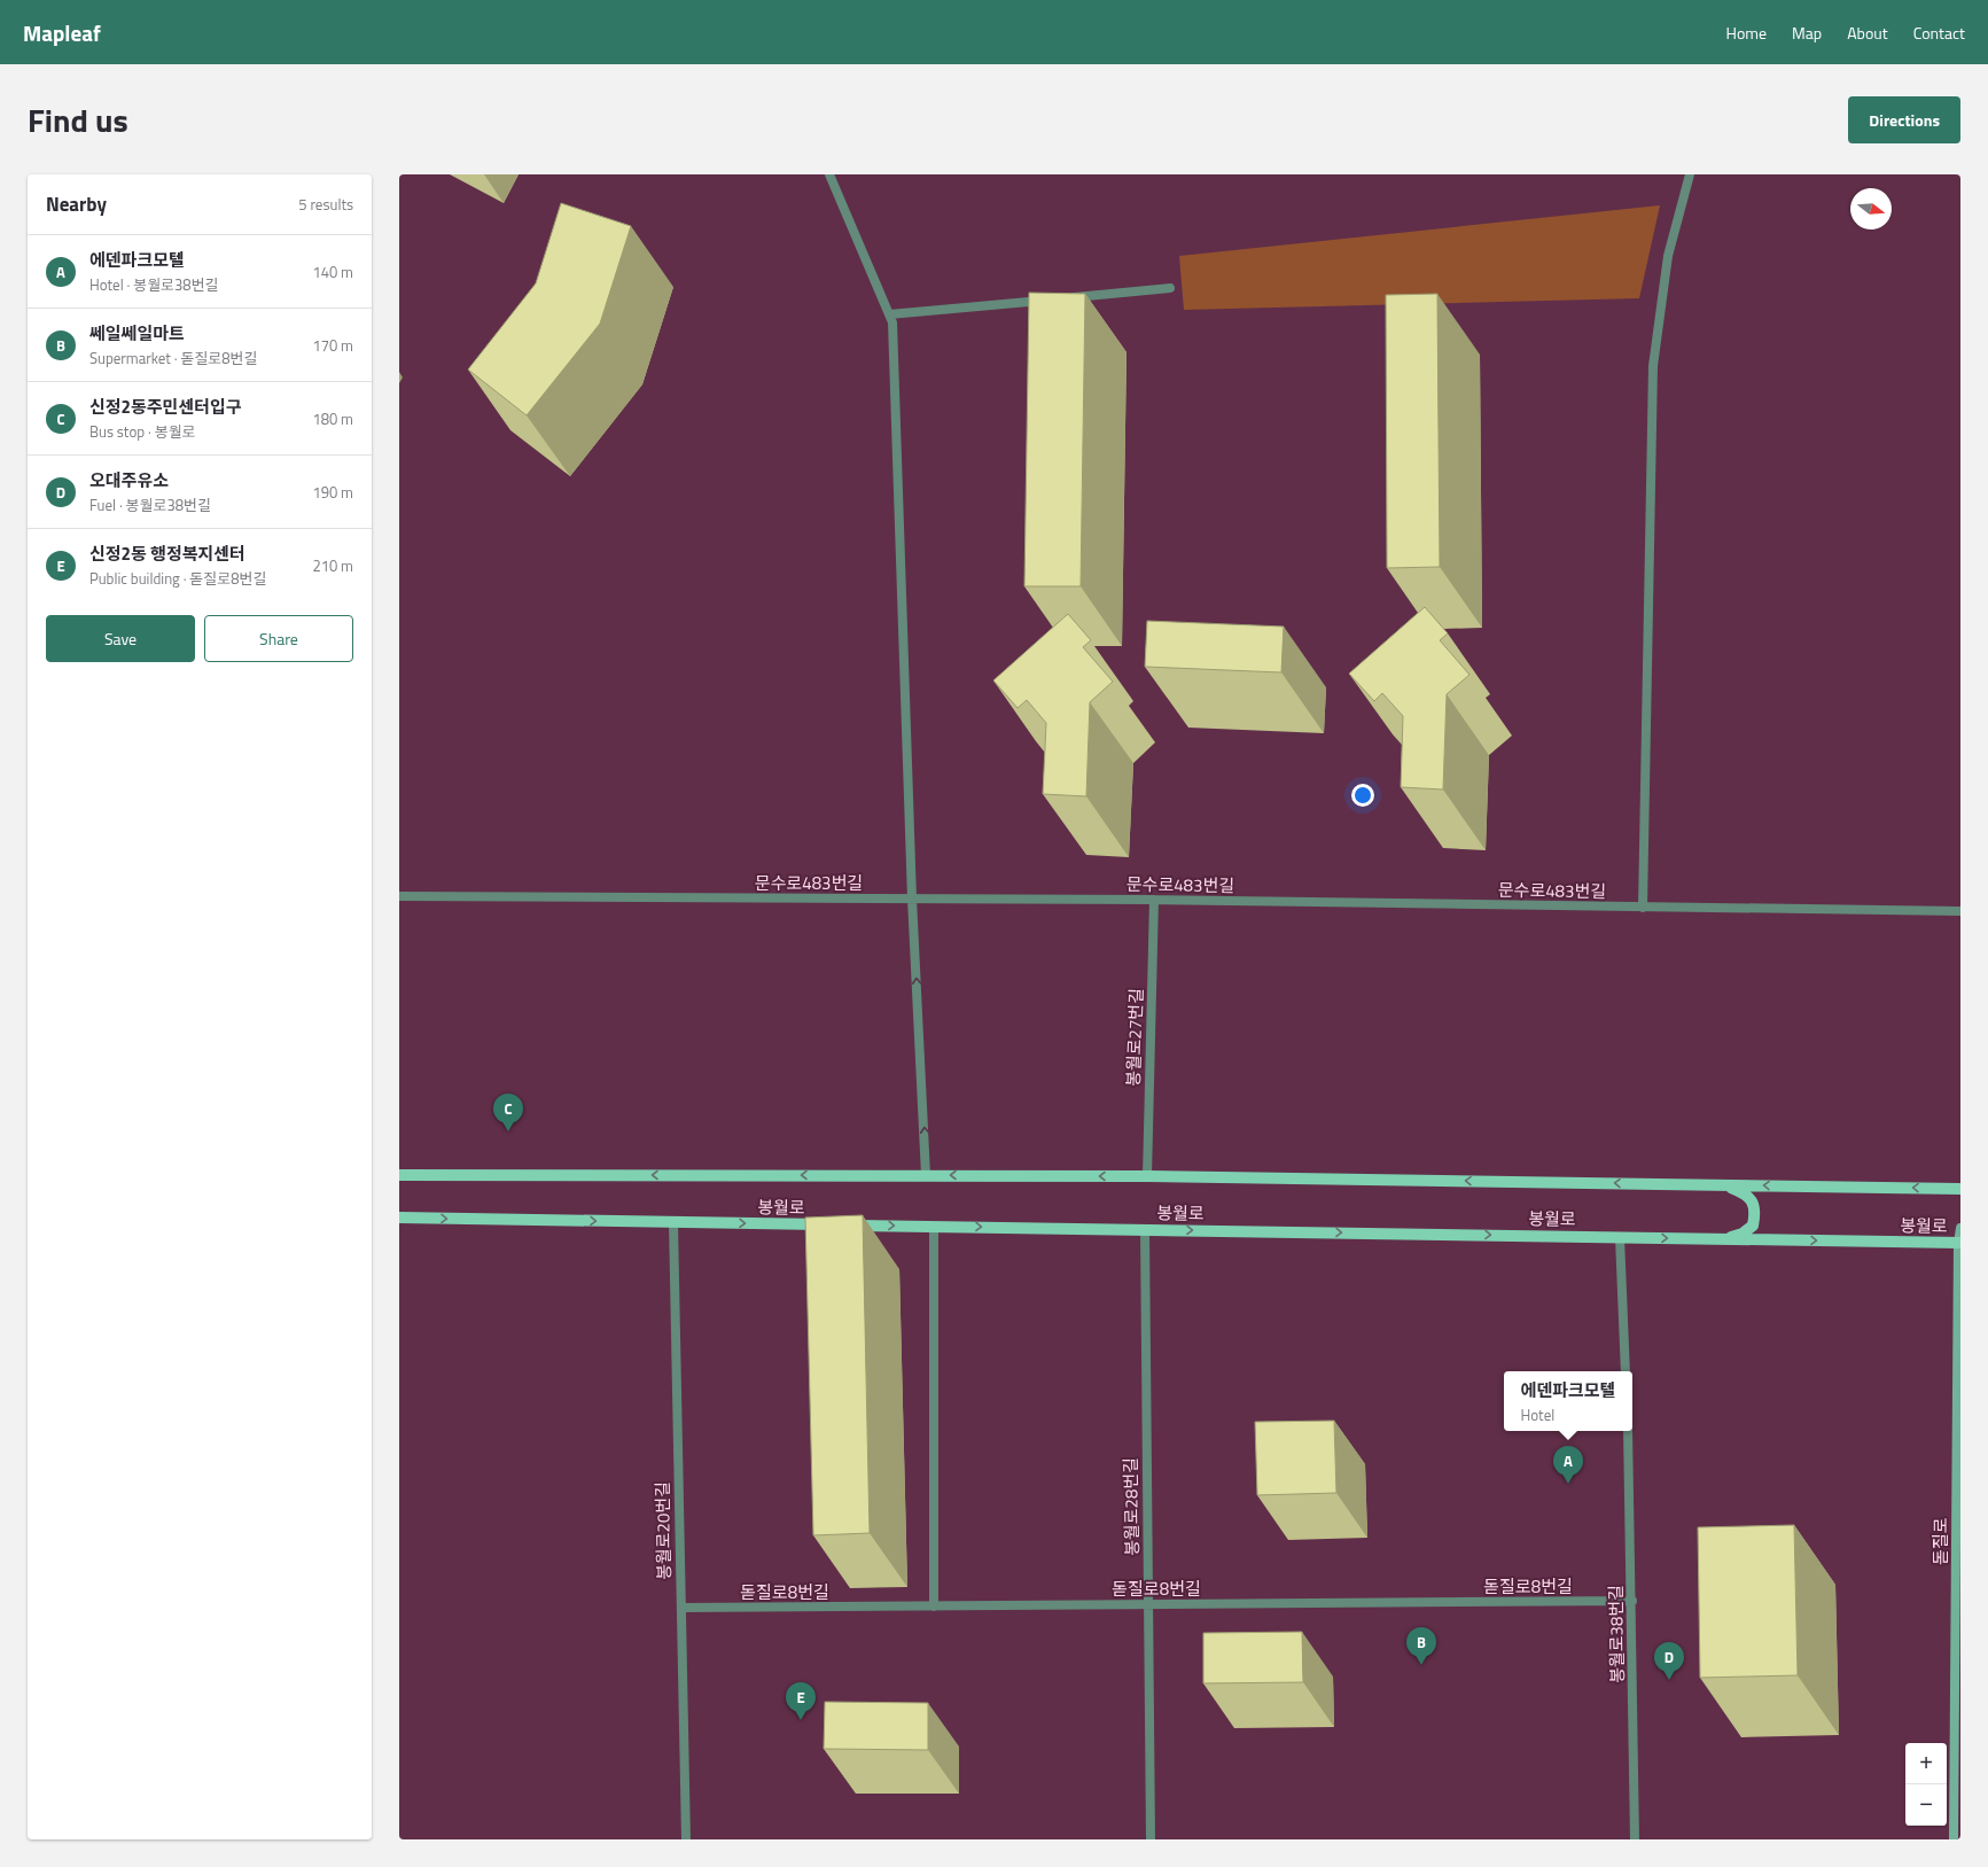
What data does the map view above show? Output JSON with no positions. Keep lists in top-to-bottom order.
{
  "streets": {
    "main road": ["봉월로", "돋질로"],
    "street": [
      "문수로483번길",
      "봉월로27번길",
      "봉월로28번길",
      "봉월로20번길",
      "돋질로8번길",
      "봉월로38번길"
    ]
  },
  "crossings": [
    ["문수로483번길", "봉월로27번길"],
    ["봉월로", "봉월로28번길"],
    ["봉월로", "봉월로20번길"],
    ["봉월로", "돋질로"],
    ["봉월로28번길", "돋질로8번길"],
    ["봉월로20번길", "돋질로8번길"],
    ["돋질로8번길", "봉월로38번길"]
  ],
  "north": "right",
  "page": {
    "header": "Mapleaf",
    "nav": [
      "Home",
      "Map",
      "About",
      "Contact"
    ],
    "title": "Find us",
    "buttons": [
      "Directions",
      ["Save", "Share"]
    ],
    "heading": ["Nearby", "5 results"],
    "list": [
      {
        "mark": "A",
        "name": "에덴파크모텔",
        "note": "Hotel · 봉월로38번길",
        "value": "140 m"
      },
      {
        "mark": "B",
        "name": "쎄일쎄일마트",
        "note": "Supermarket · 돋질로8번길",
        "value": "170 m"
      },
      {
        "mark": "C",
        "name": "신정2동주민센터입구",
        "note": "Bus stop · 봉월로",
        "value": "180 m"
      },
      {
        "mark": "D",
        "name": "오대주유소",
        "note": "Fuel · 봉월로38번길",
        "value": "190 m"
      },
      {
        "mark": "E",
        "name": "신정2동 행정복지센터",
        "note": "Public building · 돋질로8번길",
        "value": "210 m"
      }
    ],
    "pins": [
      "C",
      "A",
      "B",
      "D",
      "E"
    ],
    "popup": ["에덴파크모텔", "Hotel"],
    "map_buttons": ["+", "−"]
  }
}
